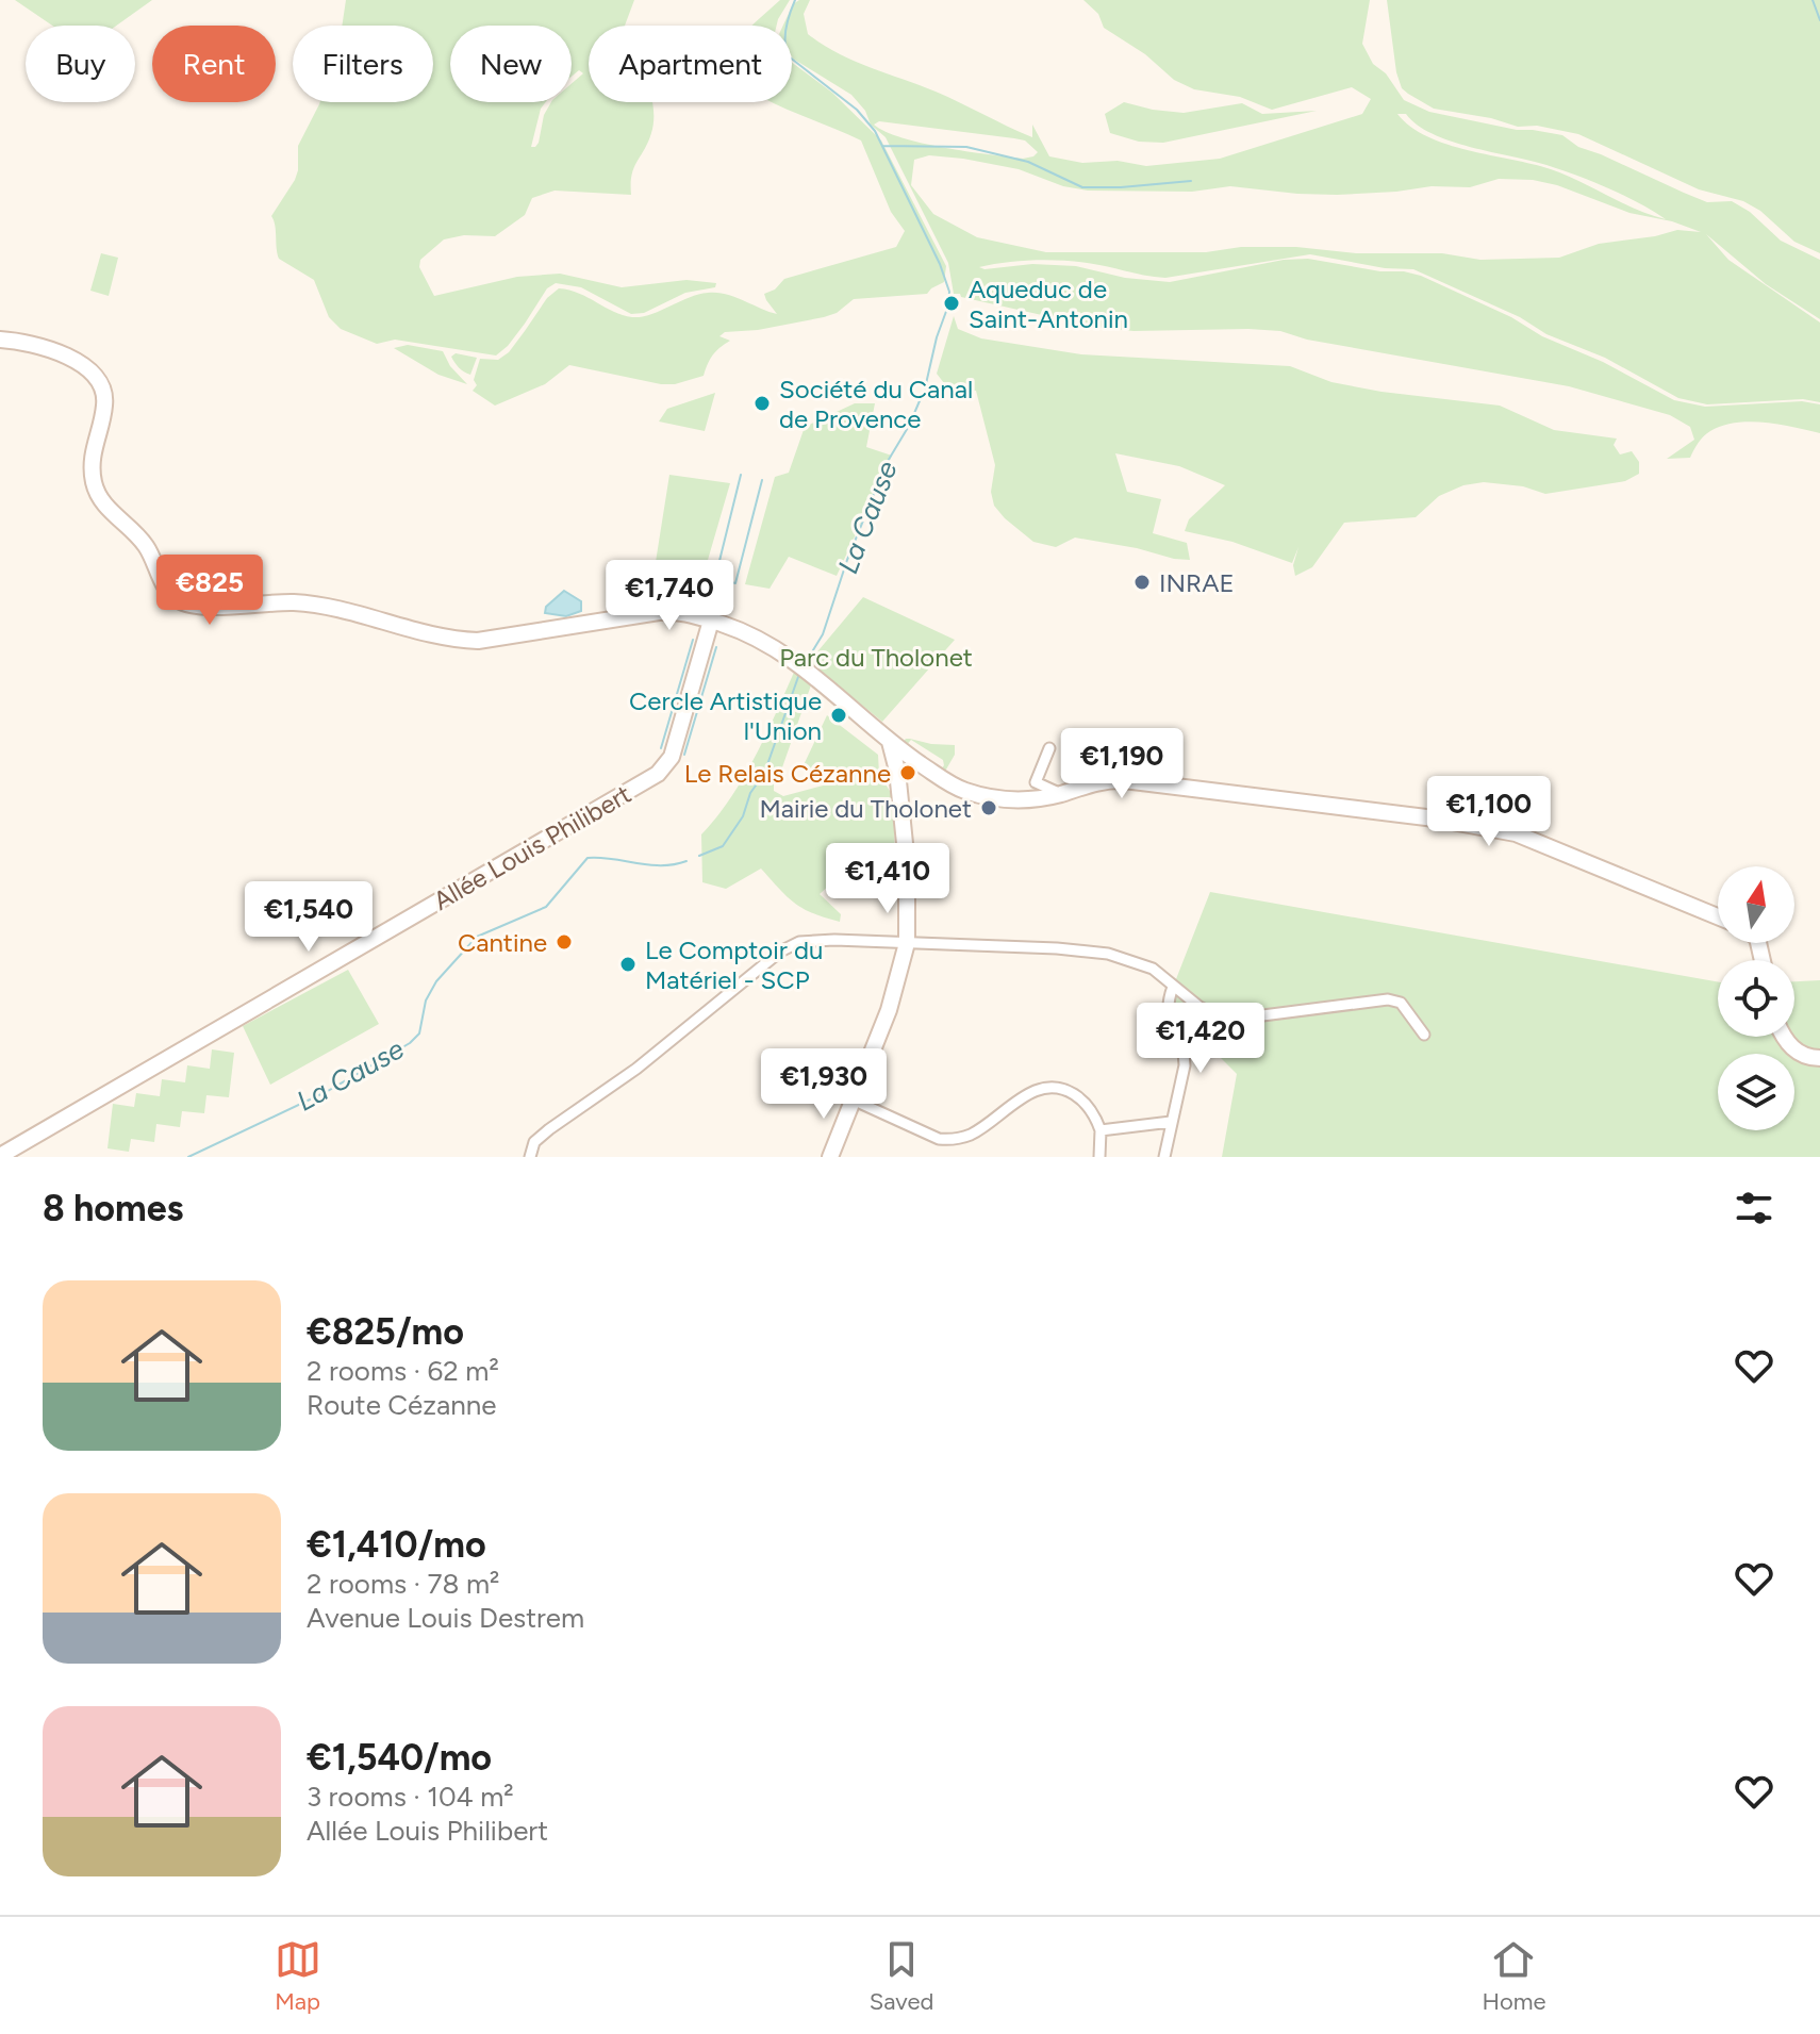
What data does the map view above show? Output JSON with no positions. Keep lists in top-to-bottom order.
{
  "streets": {
    "street": ["Allée Louis Philibert"]
  },
  "water": ["La Cause"],
  "parks": ["Parc du Tholonet"],
  "places": [
    "Aqueduc de Saint-Antonin",
    "Société du Canal de Provence",
    "INRAE",
    "Cercle Artistique l'Union",
    "Le Relais Cézanne",
    "Mairie du Tholonet",
    "Cantine",
    "Le Comptoir du Matériel - SCP"
  ],
  "north": "top",
  "page": {
    "chip": [
      "Buy",
      "Rent",
      "Filters",
      "New",
      "Apartment"
    ],
    "price": [
      "€825",
      "€1,740",
      "€1,190",
      "€1,100",
      "€1,410",
      "€1,540",
      "€1,420",
      "€1,930"
    ],
    "heading": "8 homes",
    "list": [
      {
        "name": "€825/mo",
        "note": "2 rooms · 62 m² · Route Cézanne"
      },
      {
        "name": "€1,410/mo",
        "note": "2 rooms · 78 m² · Avenue Louis Destrem"
      },
      {
        "name": "€1,540/mo",
        "note": "3 rooms · 104 m² · Allée Louis Philibert"
      }
    ],
    "tabs": ["Map", "Saved", "Home"]
  }
}
